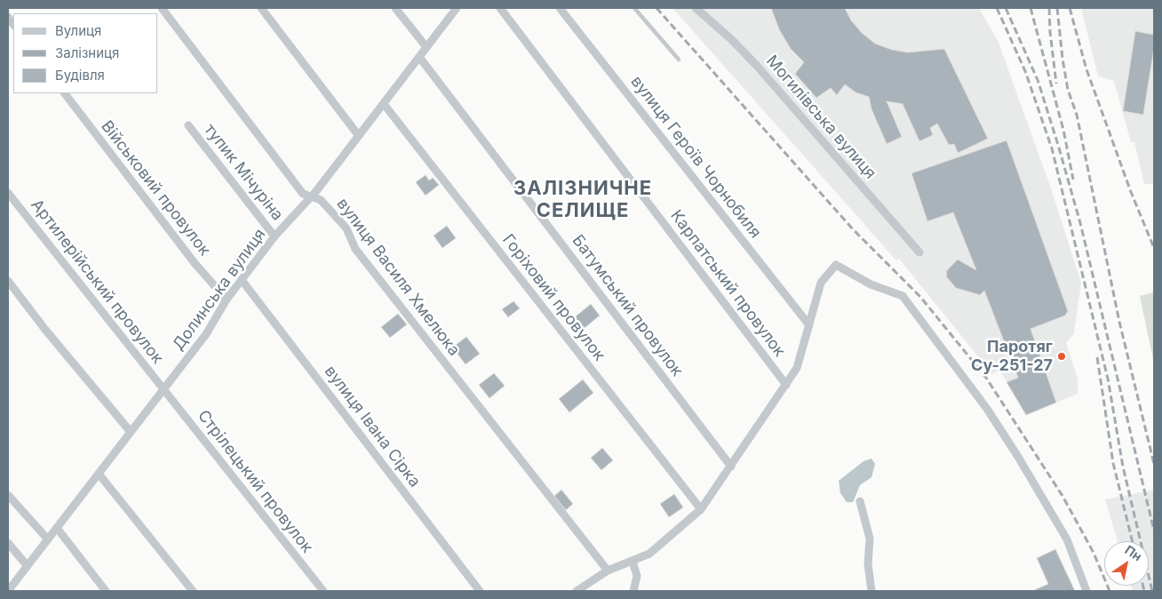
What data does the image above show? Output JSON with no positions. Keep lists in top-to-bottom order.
{
  "streets": {
    "street": [
      "Могилівська вулиця",
      "вулиця Героїв Чорнобиля",
      "тупик Мічуріна",
      "Військовий провулок",
      "вулиця Василя Хмелюка",
      "Артилерійський провулок",
      "Карпатський провулок",
      "Долинська вулиця",
      "Горіховий провулок",
      "Батумський провулок",
      "вулиця Івана Сірка",
      "Стрілецький провулок"
    ]
  },
  "crossings": [
    ["тупик Мічуріна", "Долинська вулиця"],
    ["Військовий провулок", "Долинська вулиця"],
    ["вулиця Василя Хмелюка", "Долинська вулиця"],
    ["Артилерійський провулок", "Долинська вулиця"],
    ["Артилерійський провулок", "Стрілецький провулок"],
    ["Долинська вулиця", "Горіховий провулок"],
    ["Долинська вулиця", "Батумський провулок"],
    ["Долинська вулиця", "вулиця Івана Сірка"],
    ["Долинська вулиця", "Стрілецький провулок"]
  ],
  "districts": ["ЗАЛІЗНИЧНЕ СЕЛИЩЕ"],
  "places": ["Паротяг Су-251-27"],
  "legend": ["Вулиця", "Залізниця", "Будівля"],
  "north": "top right"
}
